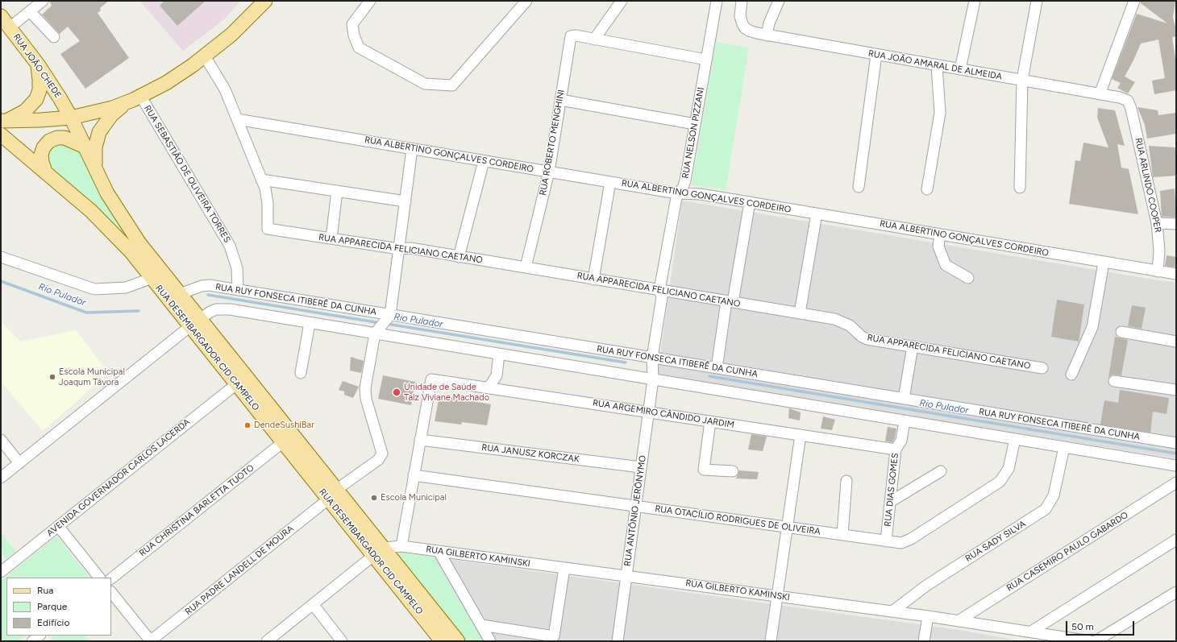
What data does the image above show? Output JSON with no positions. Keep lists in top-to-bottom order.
{
  "streets": {
    "main road": ["RUA JOÃO CHEDE", "RUA DESEMBARGADOR CID CAMPELO"],
    "street": [
      "RUA JOÃO AMARAL DE ALMEIDA",
      "RUA NELSON PIZZANI",
      "RUA ROBERTO MENGHINI",
      "RUA ALBERTINO GONÇALVES CORDEIRO",
      "RUA SEBASTIÃO DE OLIVEIRA TORRES",
      "RUA ARLINDO COOPER",
      "RUA APPARECIDA FELICIANO CAETANO",
      "RUA RUY FONSECA ITIBERÊ DA CUNHA",
      "RUA ARGEMIRO CÂNDIDO JARDIM",
      "RUA JANUSZ KORCZAK",
      "AVENIDA GOVERNADOR CARLOS LACERDA",
      "RUA DIAS GOMES",
      "RUA CHRISTINA BARLETTA TUOTO",
      "RUA ANTÔNIO JERÔNYMO",
      "RUA OTACÍLIO RODRIGUES DE OLIVEIRA",
      "RUA SADY SILVA",
      "RUA CASEMIRO PAULO GABARDO",
      "RUA GILBERTO KAMINSKI",
      "RUA PADRE LANDELL DE MOURA"
    ]
  },
  "crossings": [
    ["RUA JOÃO AMARAL DE ALMEIDA", "RUA ARLINDO COOPER"],
    ["RUA JOÃO CHEDE", "RUA DESEMBARGADOR CID CAMPELO"],
    ["RUA NELSON PIZZANI", "RUA ALBERTINO GONÇALVES CORDEIRO"],
    ["RUA NELSON PIZZANI", "RUA APPARECIDA FELICIANO CAETANO"],
    ["RUA NELSON PIZZANI", "RUA RUY FONSECA ITIBERÊ DA CUNHA"],
    ["RUA NELSON PIZZANI", "RUA ANTÔNIO JERÔNYMO"],
    ["RUA ROBERTO MENGHINI", "RUA ALBERTINO GONÇALVES CORDEIRO"],
    ["RUA ROBERTO MENGHINI", "RUA APPARECIDA FELICIANO CAETANO"],
    ["RUA ALBERTINO GONÇALVES CORDEIRO", "RUA ARLINDO COOPER"],
    ["RUA SEBASTIÃO DE OLIVEIRA TORRES", "RUA RUY FONSECA ITIBERÊ DA CUNHA"],
    ["RUA RUY FONSECA ITIBERÊ DA CUNHA", "RUA DESEMBARGADOR CID CAMPELO"],
    ["RUA DESEMBARGADOR CID CAMPELO", "AVENIDA GOVERNADOR CARLOS LACERDA"],
    ["RUA DESEMBARGADOR CID CAMPELO", "RUA CHRISTINA BARLETTA TUOTO"],
    ["RUA DESEMBARGADOR CID CAMPELO", "RUA GILBERTO KAMINSKI"],
    ["RUA DESEMBARGADOR CID CAMPELO", "RUA PADRE LANDELL DE MOURA"],
    ["RUA ARGEMIRO CÂNDIDO JARDIM", "RUA JANUSZ KORCZAK"],
    ["RUA ARGEMIRO CÂNDIDO JARDIM", "RUA DIAS GOMES"],
    ["RUA ARGEMIRO CÂNDIDO JARDIM", "RUA ANTÔNIO JERÔNYMO"],
    ["RUA JANUSZ KORCZAK", "RUA ANTÔNIO JERÔNYMO"],
    ["RUA DIAS GOMES", "RUA OTACÍLIO RODRIGUES DE OLIVEIRA"],
    ["RUA ANTÔNIO JERÔNYMO", "RUA OTACÍLIO RODRIGUES DE OLIVEIRA"],
    ["RUA ANTÔNIO JERÔNYMO", "RUA GILBERTO KAMINSKI"],
    ["RUA SADY SILVA", "RUA GILBERTO KAMINSKI"],
    ["RUA CASEMIRO PAULO GABARDO", "RUA GILBERTO KAMINSKI"]
  ],
  "water": ["Rio Pulador"],
  "places": [
    "Escola Municipal Joaqum Távora",
    "Unidade de Saúde Taiz Viviane Machado",
    "DendeSushiBar",
    "Escola Municipal"
  ],
  "legend": ["Rua", "Parque", "Edifício"],
  "scale_bar": "50 m"
}
